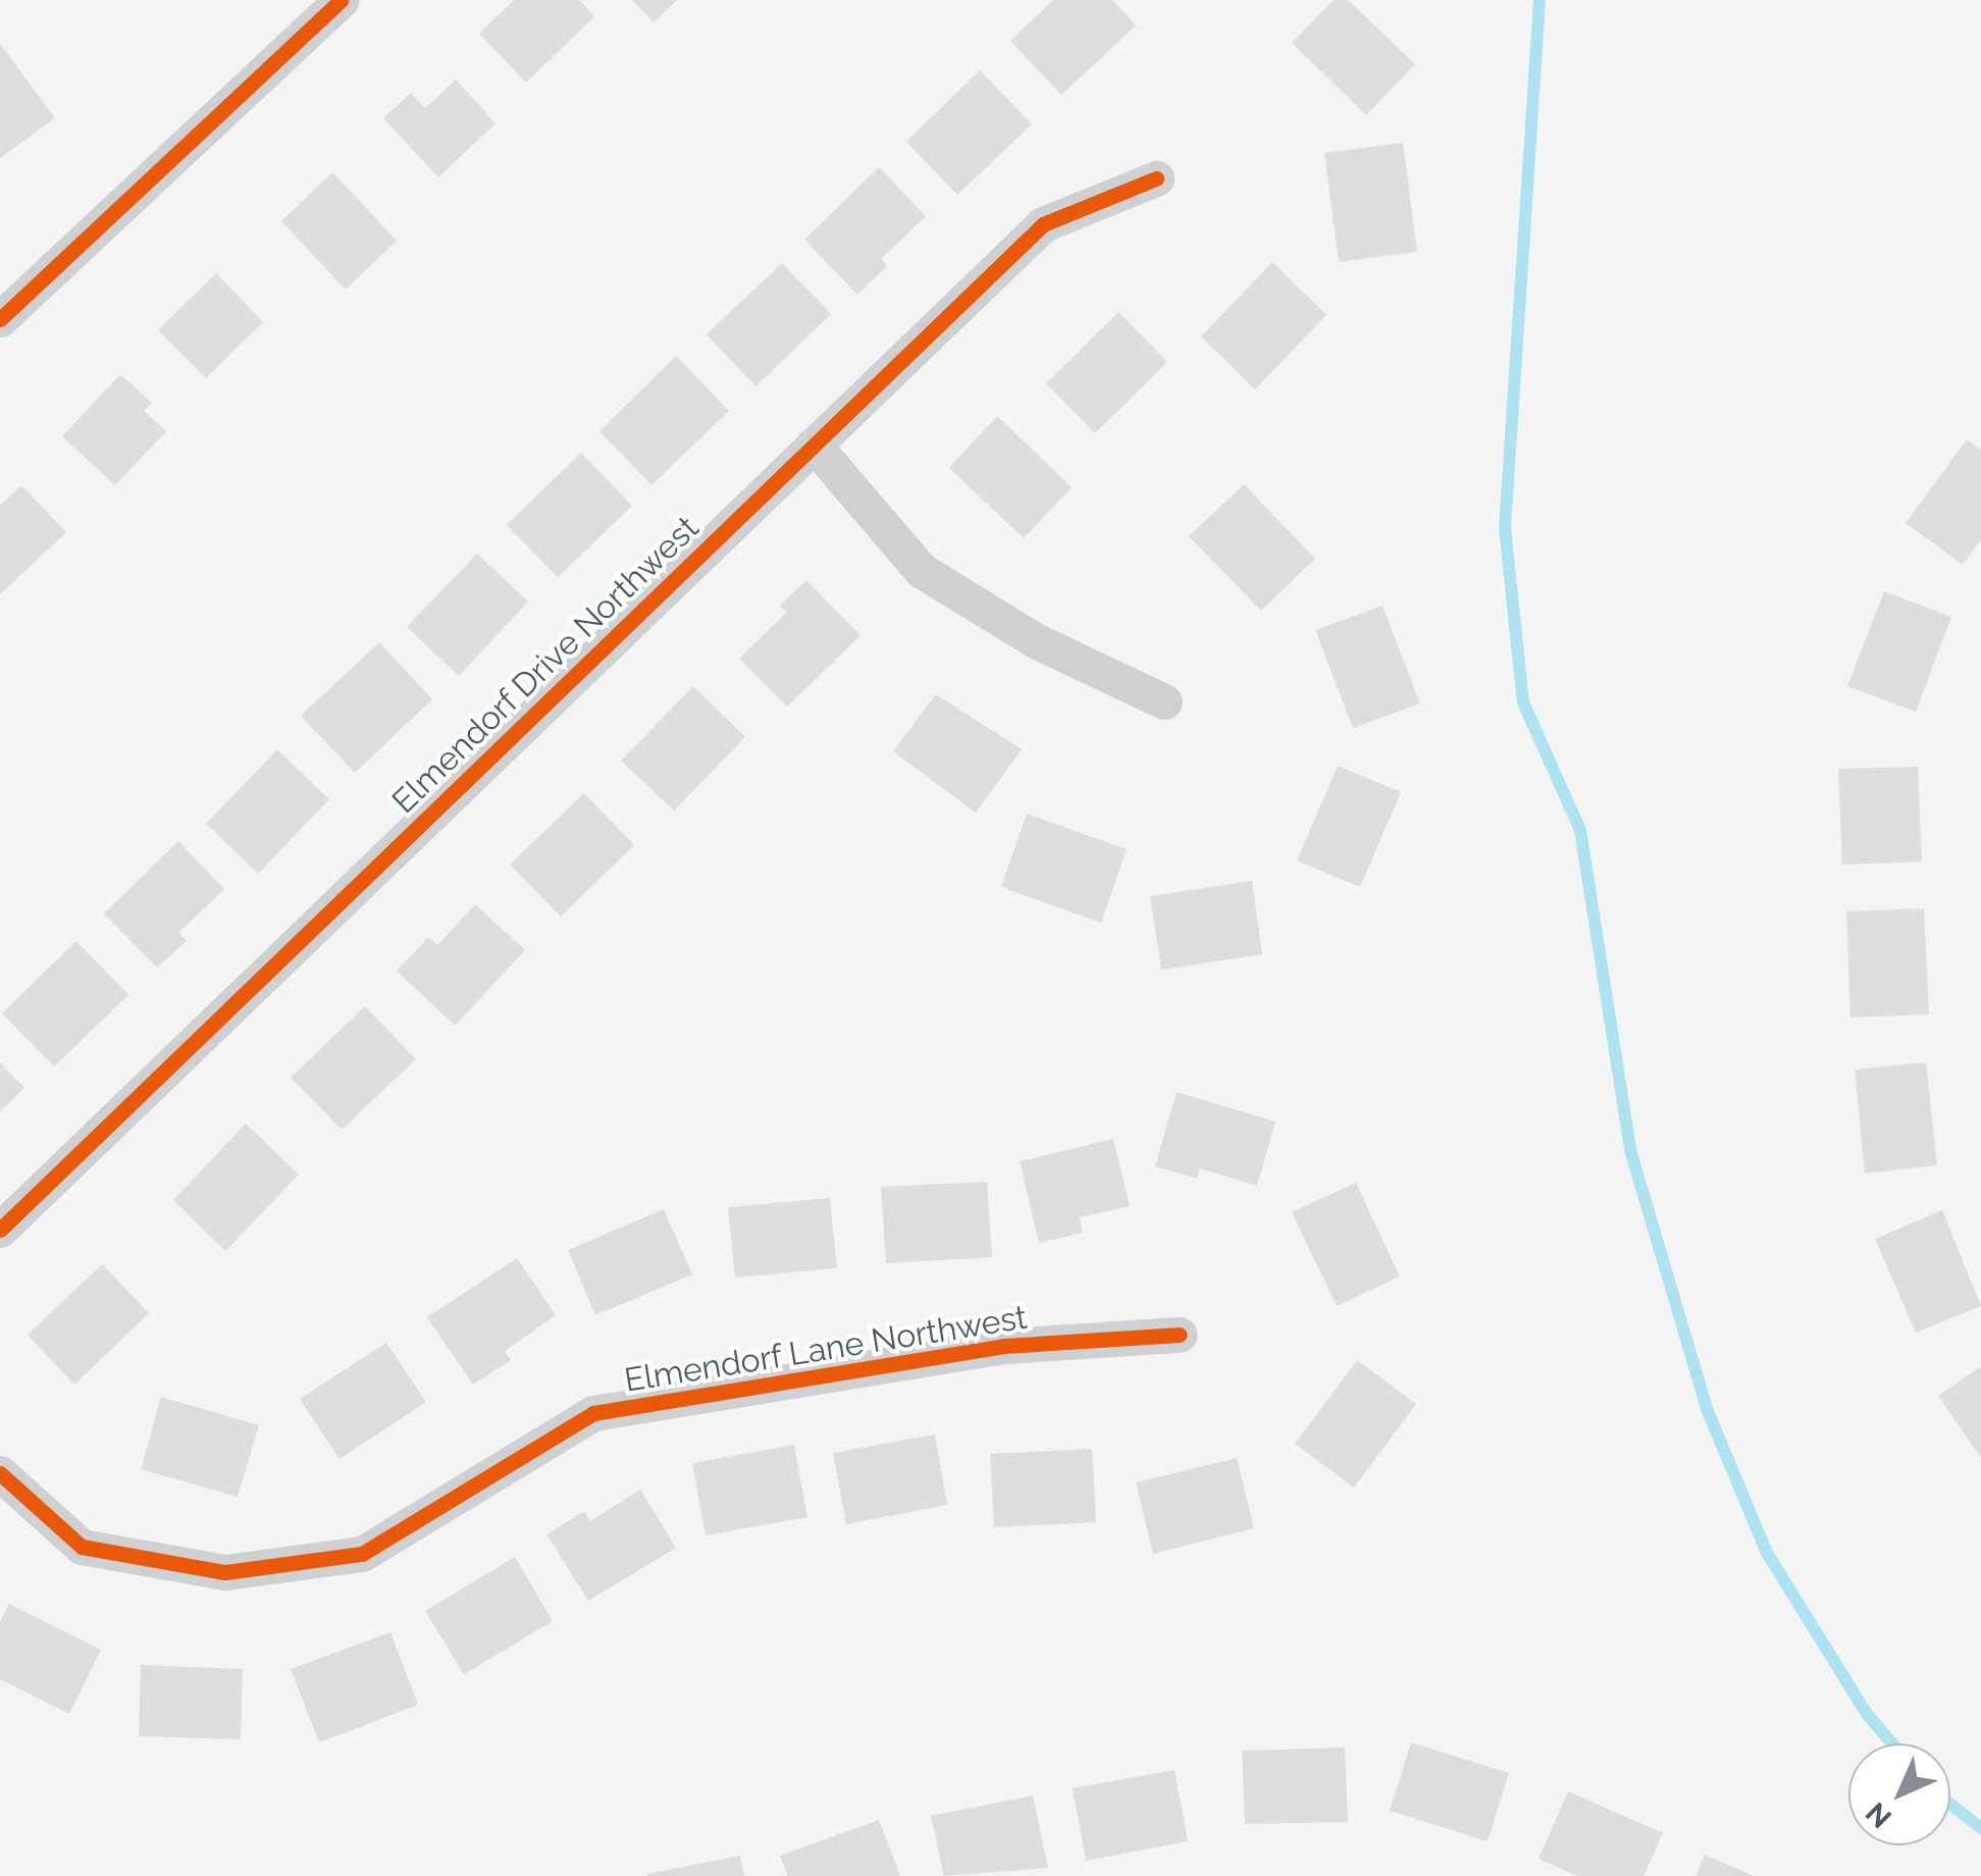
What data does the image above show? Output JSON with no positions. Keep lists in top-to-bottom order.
{
  "streets": {
    "street": ["Elmendorf Drive Northwest", "Elmendorf Lane Northwest"]
  },
  "north": "bottom left"
}
